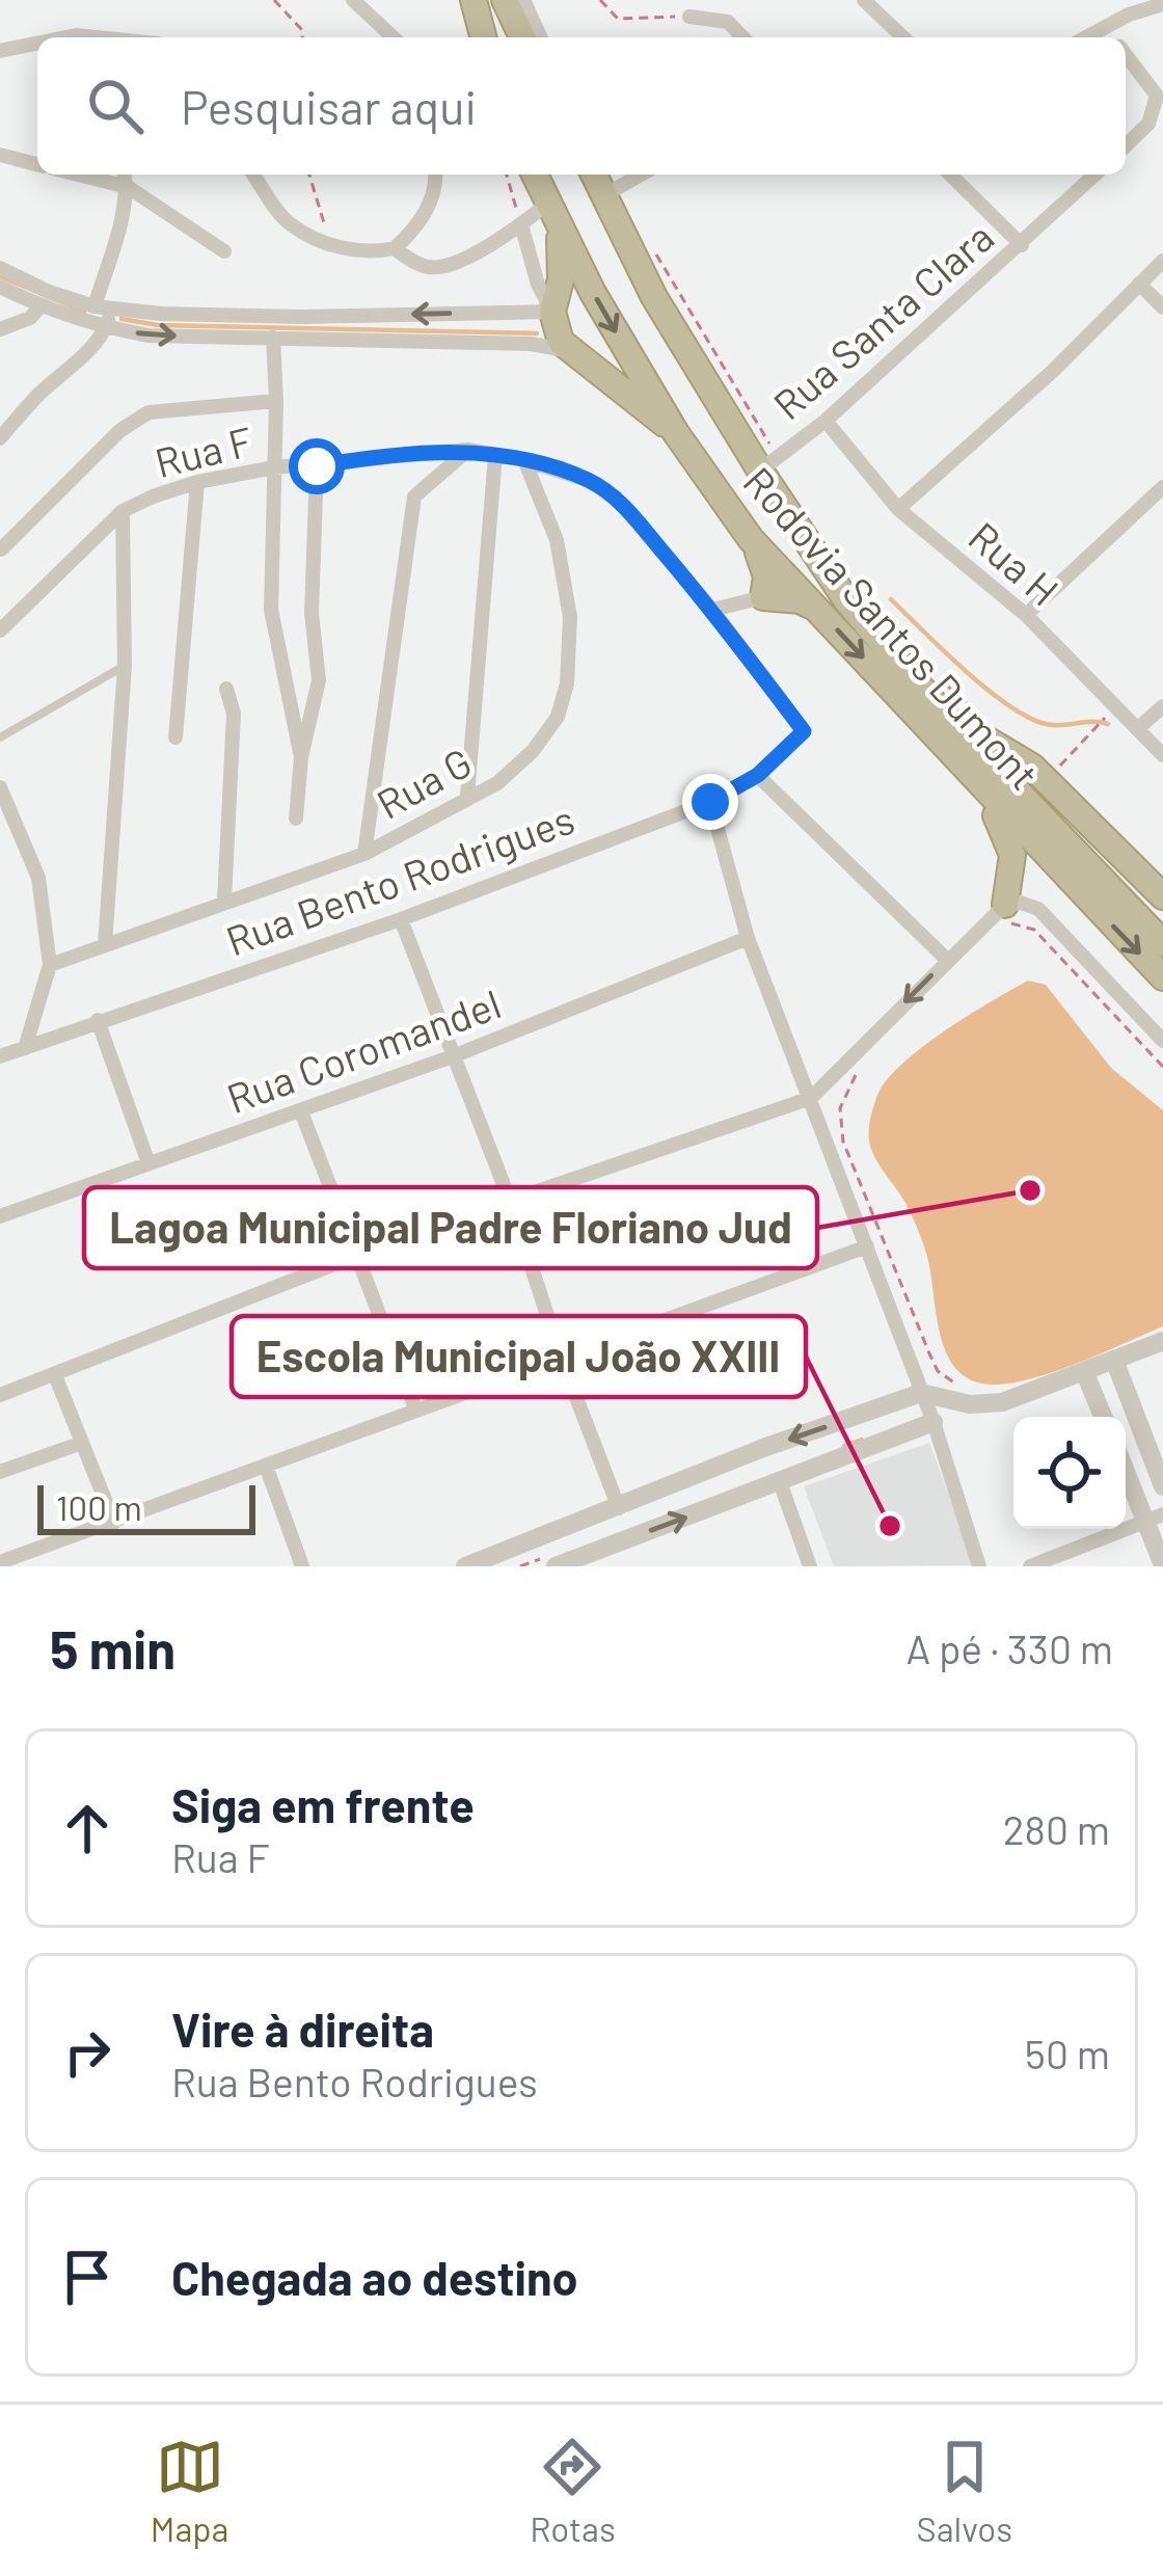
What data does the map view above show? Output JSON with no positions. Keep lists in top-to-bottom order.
{
  "streets": {
    "highway": ["Rodovia Santos Dumont"],
    "street": [
      "Rua Santa Clara",
      "Rua F",
      "Rua H",
      "Rua G",
      "Rua Bento Rodrigues",
      "Rua Coromandel"
    ]
  },
  "crossings": [
    ["Rua Santa Clara", "Rua H"],
    ["Rua Santa Clara", "Rodovia Santos Dumont"],
    ["Rua F", "Rua G"],
    ["Rua F", "Rua Bento Rodrigues"]
  ],
  "places": ["Lagoa Municipal Padre Floriano Jud", "Escola Municipal João XXIII"],
  "scale_bar": "100 m",
  "page": {
    "search": "Pesquisar aqui",
    "scale": "100 m",
    "heading": ["5 min", "A pé · 330 m"],
    "list": [
      ["Siga em frente", "Rua F", "280 m"],
      ["Vire à direita", "Rua Bento Rodrigues", "50 m"],
      "Chegada ao destino"
    ],
    "nav": ["Mapa", "Rotas", "Salvos"]
  }
}
